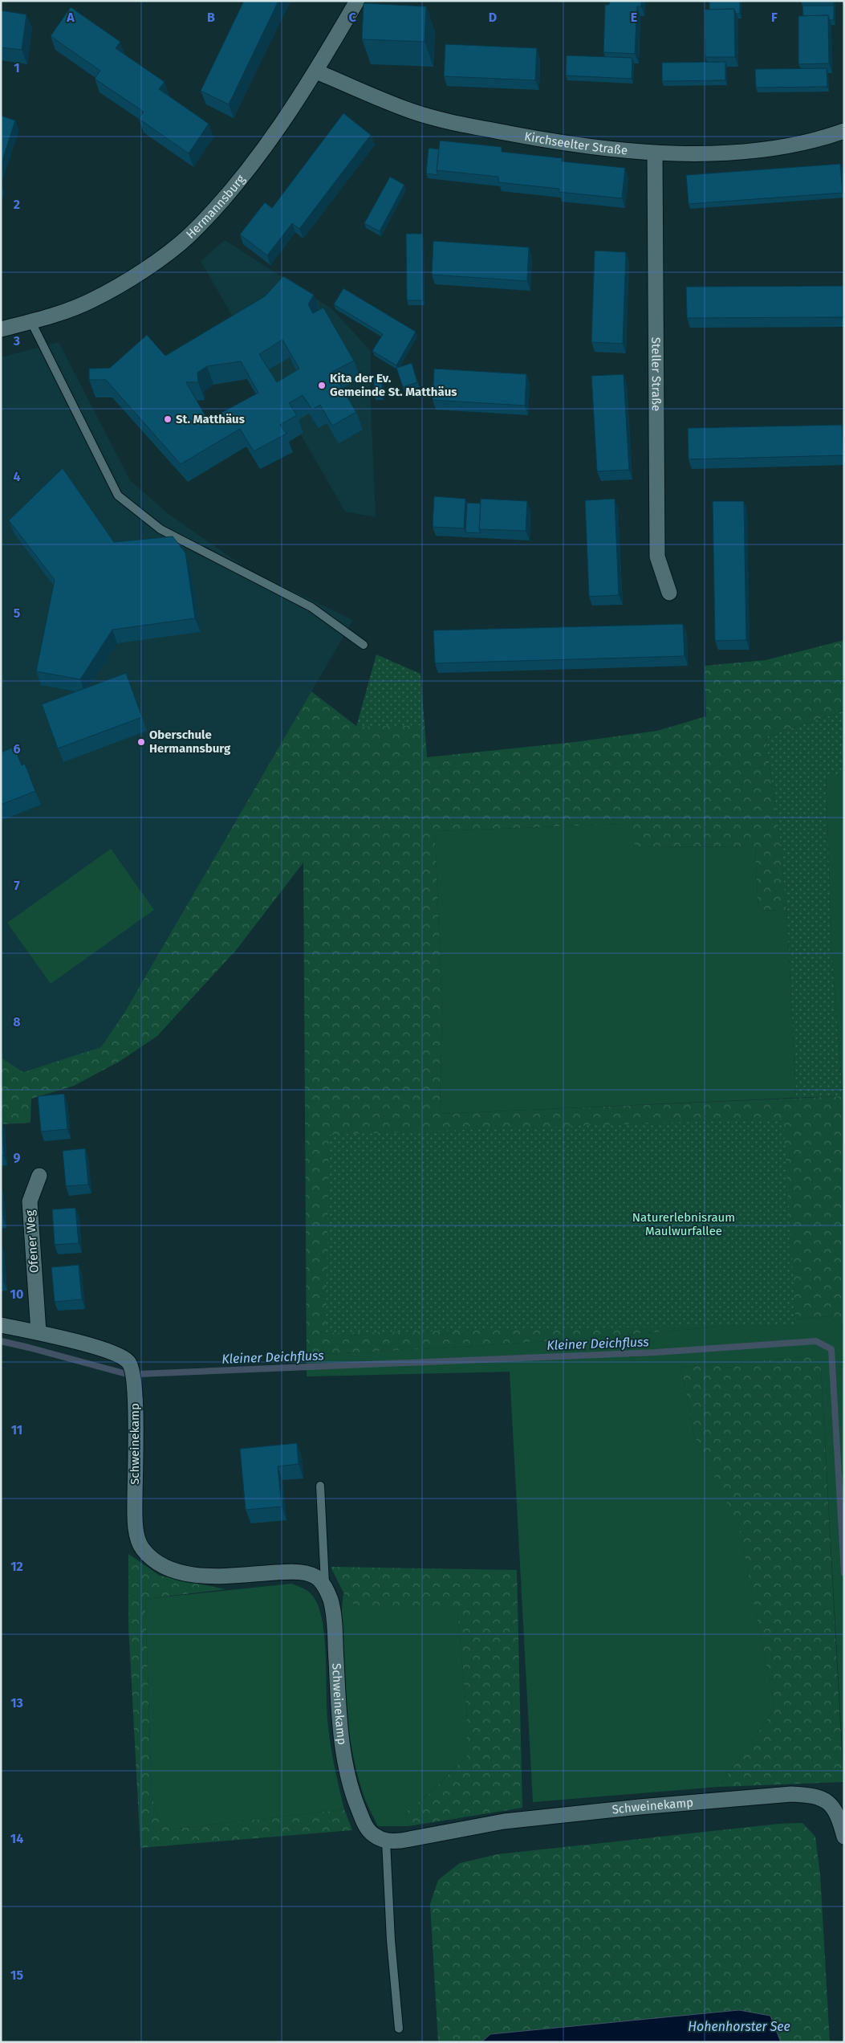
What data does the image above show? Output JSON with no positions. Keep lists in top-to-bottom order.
{
  "streets": {
    "street": [
      "Kirchseelter Straße",
      "Hermannsburg",
      "Steller Straße",
      "Ofener Weg",
      "Schweinekamp"
    ]
  },
  "crossings": [
    ["Kirchseelter Straße", "Hermannsburg"],
    ["Kirchseelter Straße", "Steller Straße"],
    ["Ofener Weg", "Schweinekamp"]
  ],
  "water": ["Kleiner Deichfluss", "Hohenhorster See"],
  "parks": ["Naturerlebnisraum Maulwurfallee"],
  "places": ["Kita der Ev. Gemeinde St. Matthäus", "St. Matthäus", "Oberschule Hermannsburg"],
  "grid": {
    "columns": [
      "A",
      "B",
      "C",
      "D",
      "E",
      "F"
    ],
    "rows": [
      "1",
      "2",
      "3",
      "4",
      "5",
      "6",
      "7",
      "8",
      "9",
      "10",
      "11",
      "12",
      "13",
      "14",
      "15"
    ]
  }
}
